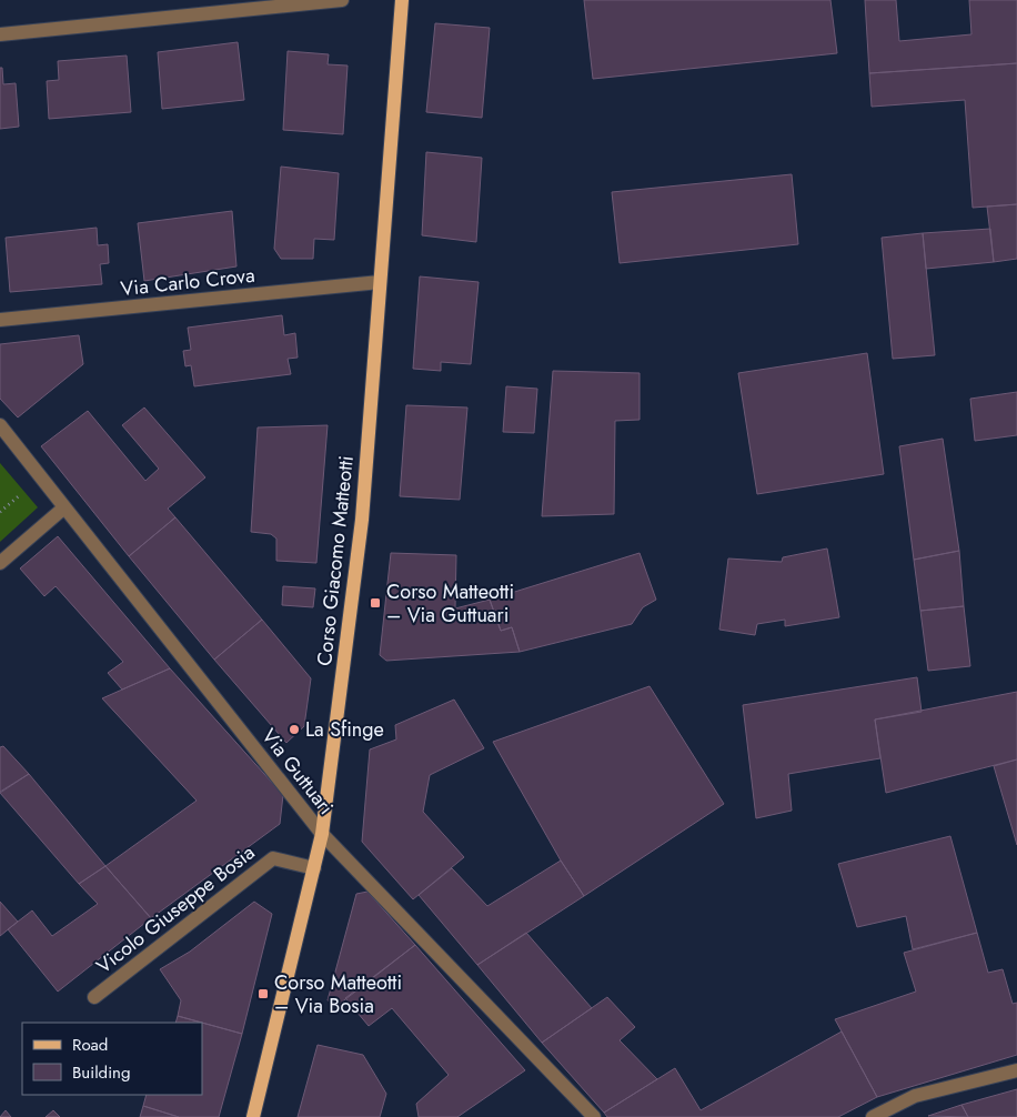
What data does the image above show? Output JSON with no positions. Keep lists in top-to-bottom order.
{
  "streets": {
    "main road": ["Corso Giacomo Matteotti"],
    "street": ["Via Carlo Crova", "Via Guttuari", "Vicolo Giuseppe Bosia"]
  },
  "crossings": [
    ["Via Carlo Crova", "Corso Giacomo Matteotti"],
    ["Corso Giacomo Matteotti", "Via Guttuari"],
    ["Corso Giacomo Matteotti", "Vicolo Giuseppe Bosia"]
  ],
  "places": {
    "transit": ["Corso Matteotti – Via Guttuari", "Corso Matteotti – Via Bosia"],
    "other": ["La Sfinge"]
  },
  "legend": ["Road", "Building"]
}
